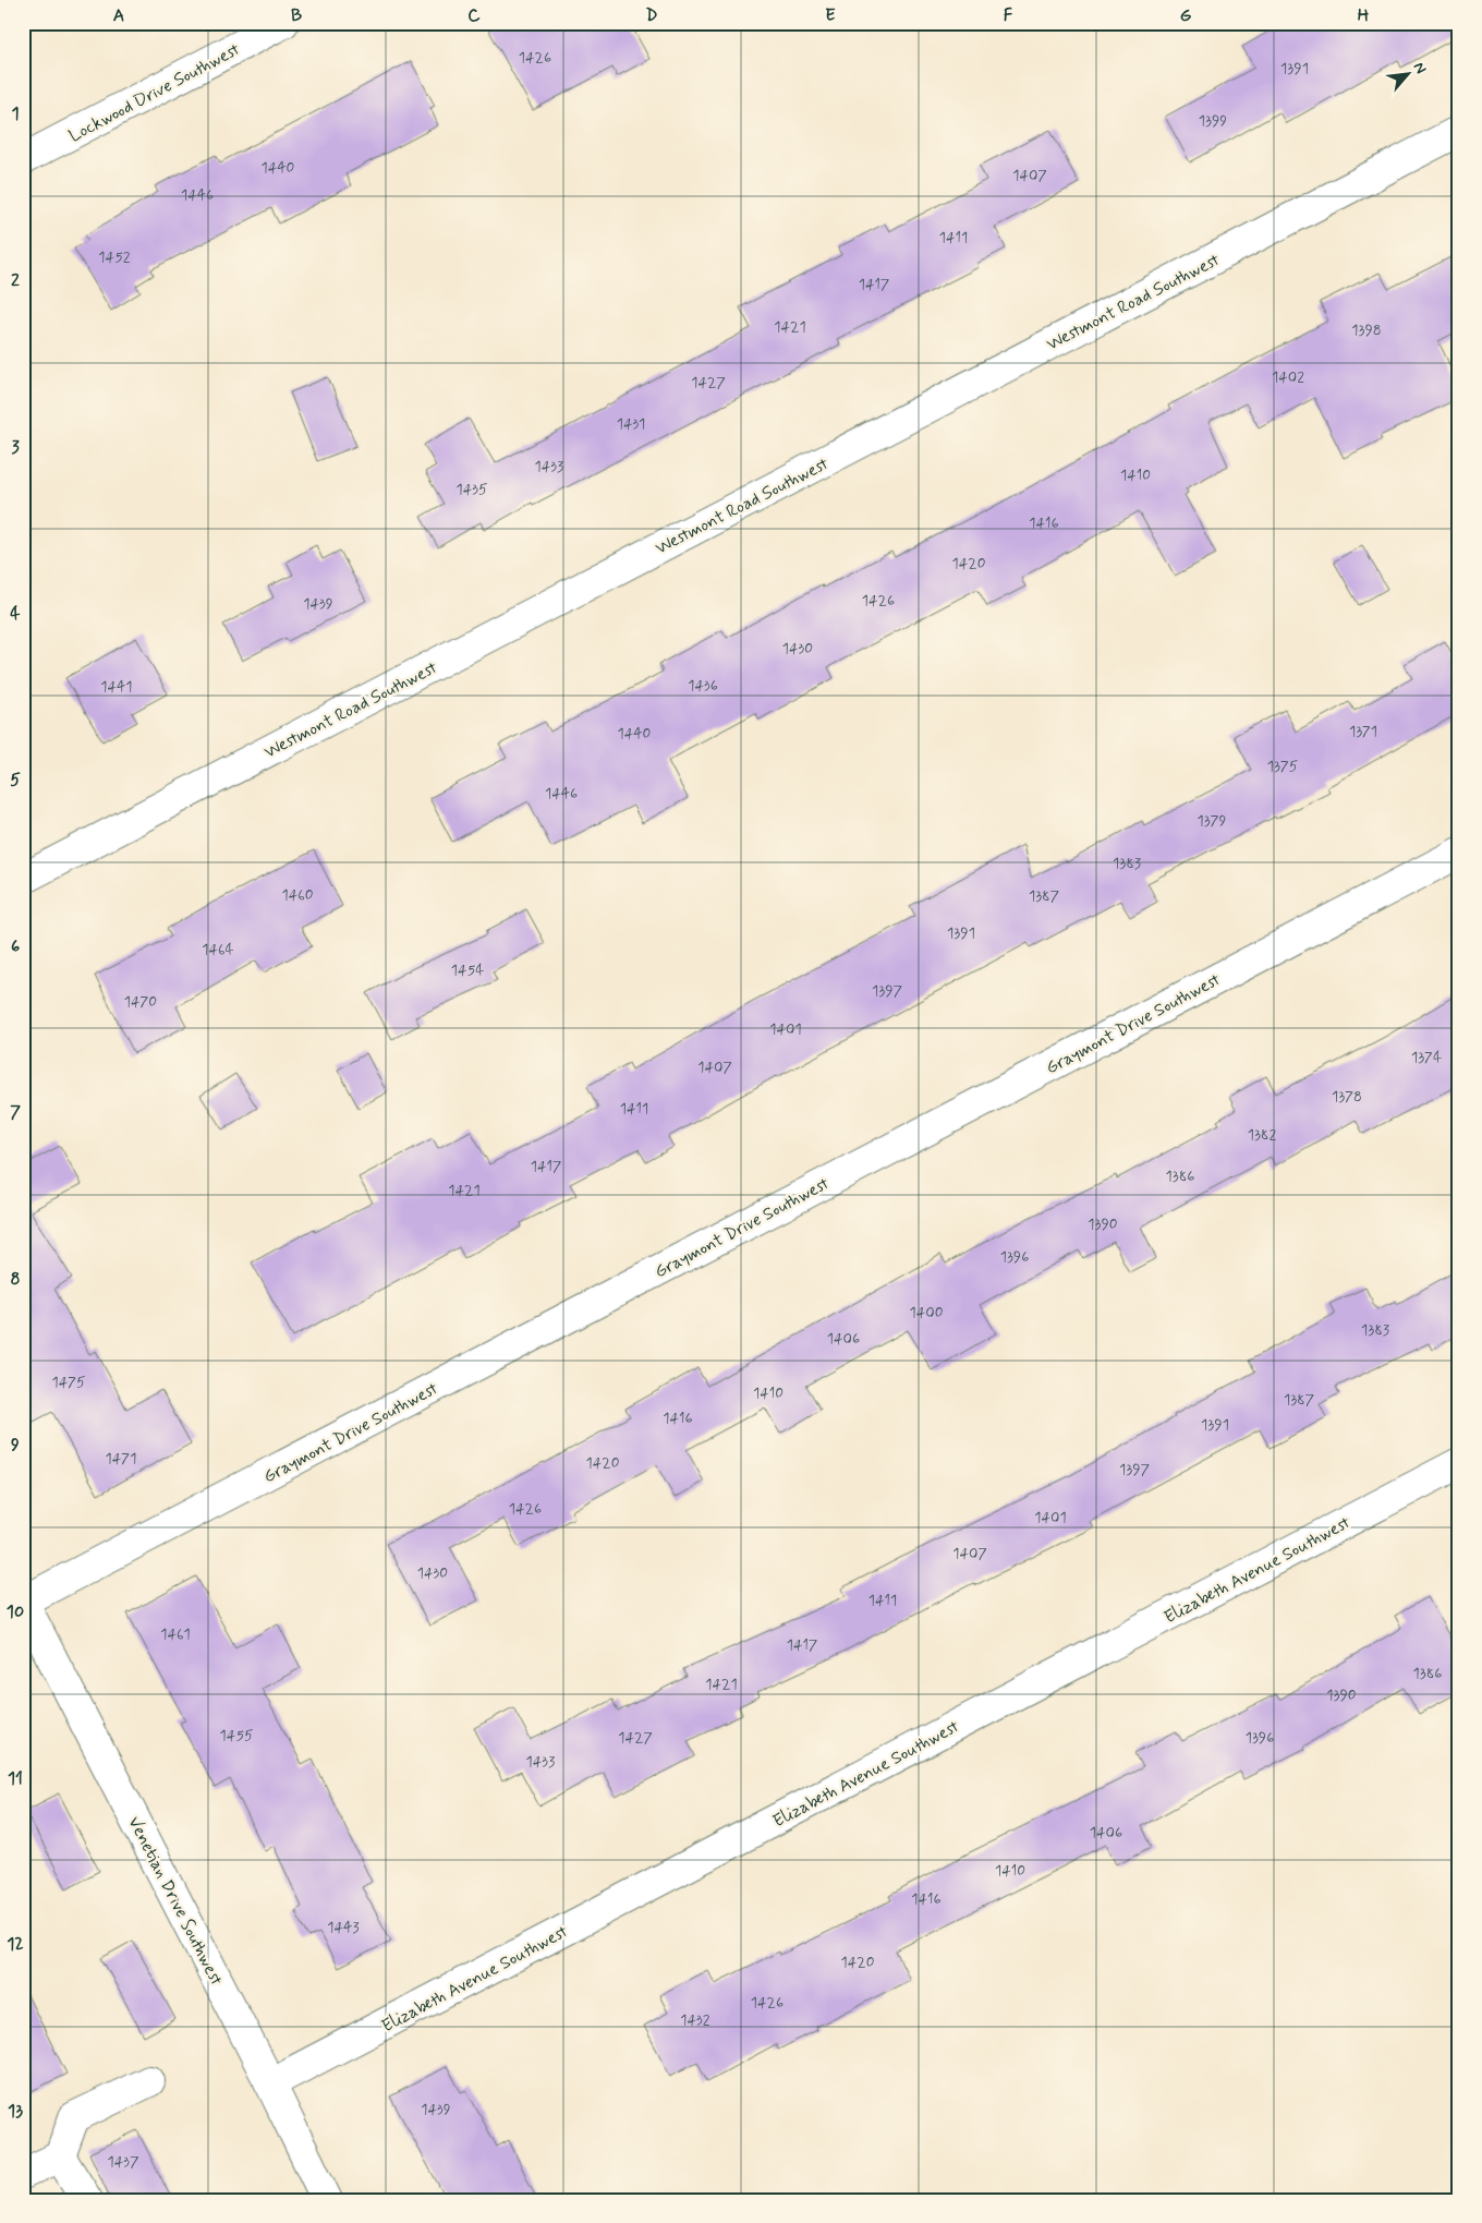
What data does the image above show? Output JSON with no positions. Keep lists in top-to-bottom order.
{
  "streets": {
    "street": [
      "Lockwood Drive Southwest",
      "Westmont Road Southwest",
      "Graymont Drive Southwest",
      "Elizabeth Avenue Southwest",
      "Venetian Drive Southwest"
    ]
  },
  "crossings": [
    ["Graymont Drive Southwest", "Venetian Drive Southwest"],
    ["Elizabeth Avenue Southwest", "Venetian Drive Southwest"]
  ],
  "house_numbers": [
    "1426",
    "1391",
    "1399",
    "1440",
    "1407",
    "1446",
    "1411",
    "1452",
    "1417",
    "1421",
    "1398",
    "1402",
    "1427",
    "1431",
    "1433",
    "1410",
    "1435",
    "1416",
    "1420",
    "1426",
    "1439",
    "1430",
    "1436",
    "1441",
    "1371",
    "1440",
    "1375",
    "1446",
    "1379",
    "1383",
    "1460",
    "1387",
    "1391",
    "1464",
    "1454",
    "1397",
    "1470",
    "1401",
    "1374",
    "1407",
    "1378",
    "1411",
    "1382",
    "1417",
    "1386",
    "1421",
    "1390",
    "1396",
    "1400",
    "1383",
    "1406",
    "1475",
    "1410",
    "1387",
    "1416",
    "1391",
    "1471",
    "1420",
    "1397",
    "1426",
    "1401",
    "1407",
    "1430",
    "1411",
    "1461",
    "1417",
    "1386",
    "1421",
    "1390",
    "1455",
    "1427",
    "1396",
    "1433",
    "1406",
    "1410",
    "1416",
    "1443",
    "1420",
    "1426",
    "1432",
    "1439",
    "1437"
  ],
  "north": "top right",
  "grid": {
    "columns": [
      "A",
      "B",
      "C",
      "D",
      "E",
      "F",
      "G",
      "H"
    ],
    "rows": [
      "1",
      "2",
      "3",
      "4",
      "5",
      "6",
      "7",
      "8",
      "9",
      "10",
      "11",
      "12",
      "13"
    ]
  }
}
